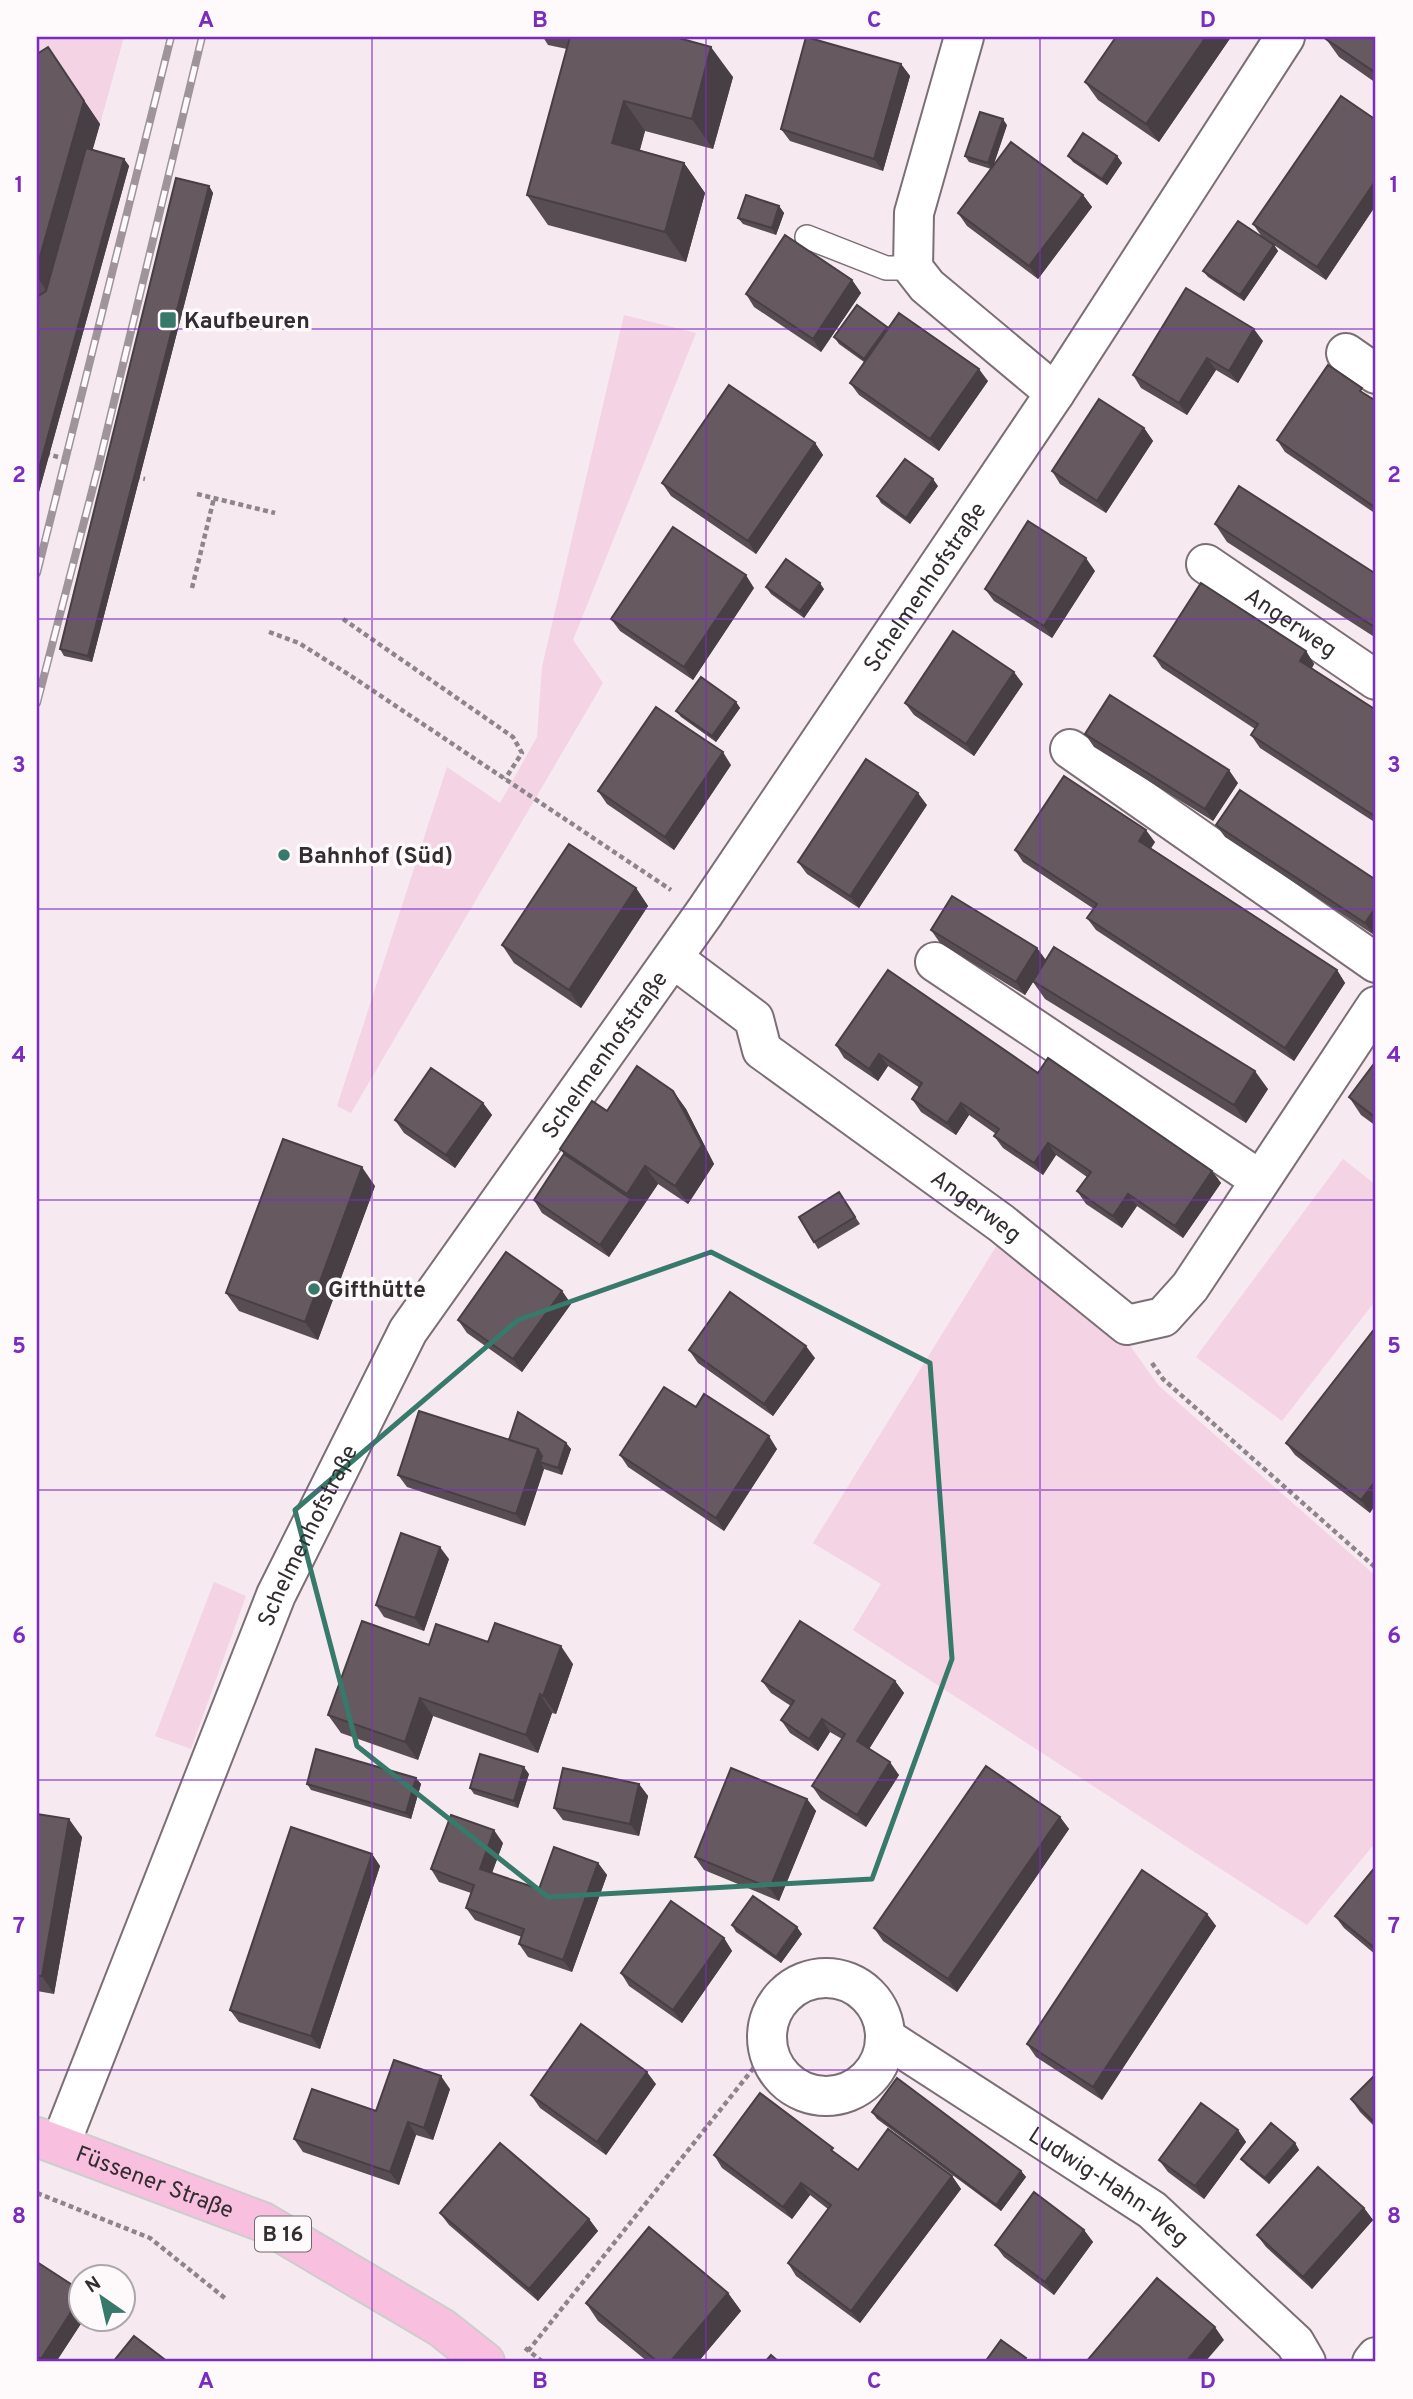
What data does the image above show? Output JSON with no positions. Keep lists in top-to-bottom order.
{
  "streets": {
    "main road": ["Füssener Straße", "B 16"],
    "street": ["Schelmenhofstraße", "Angerweg", "Ludwig-Hahn-Weg"]
  },
  "crossings": [
    ["Schelmenhofstraße", "Angerweg"],
    ["Schelmenhofstraße", "Füssener Straße"]
  ],
  "places": {
    "transit": ["Kaufbeuren"],
    "other": ["Bahnhof (Süd)", "Gifthütte"]
  },
  "north": "top left",
  "grid": {
    "columns": [
      "A",
      "B",
      "C",
      "D"
    ],
    "rows": [
      "1",
      "2",
      "3",
      "4",
      "5",
      "6",
      "7",
      "8"
    ]
  }
}
